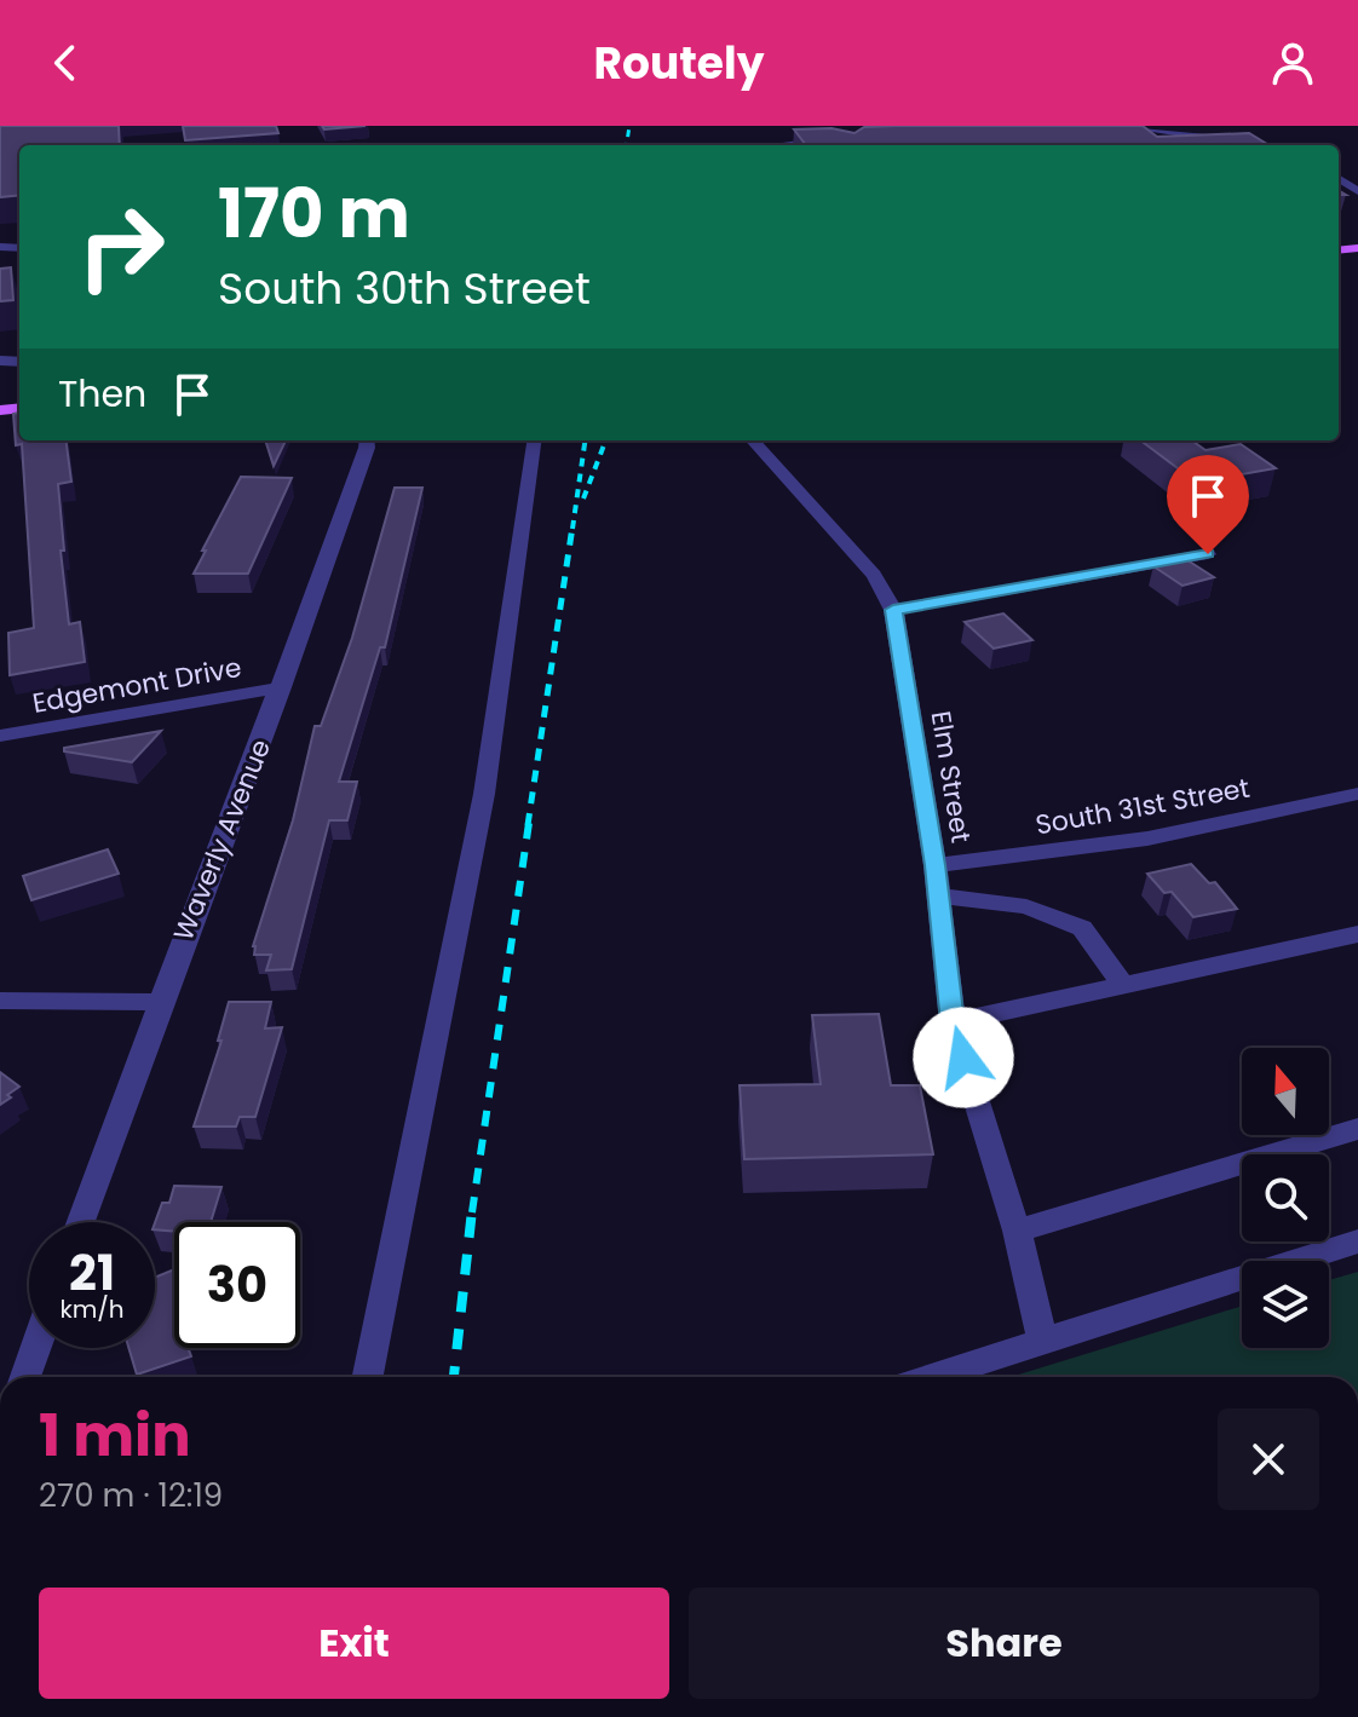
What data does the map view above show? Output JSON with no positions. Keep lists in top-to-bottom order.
{
  "streets": {
    "street": [
      "Edgemont Drive",
      "Elm Street",
      "South 31st Street",
      "Waverly Avenue"
    ]
  },
  "crossings": [
    ["Edgemont Drive", "Waverly Avenue"],
    ["Elm Street", "South 31st Street"]
  ],
  "north": "top",
  "page": {
    "header": "Routely",
    "turn": ["170 m", "South 30th Street"],
    "then": "Then",
    "speed": "21 km/h",
    "limit": "30",
    "heading": ["1 min", "270 m · 12:19"],
    "buttons": ["Exit", "Share"]
  }
}
